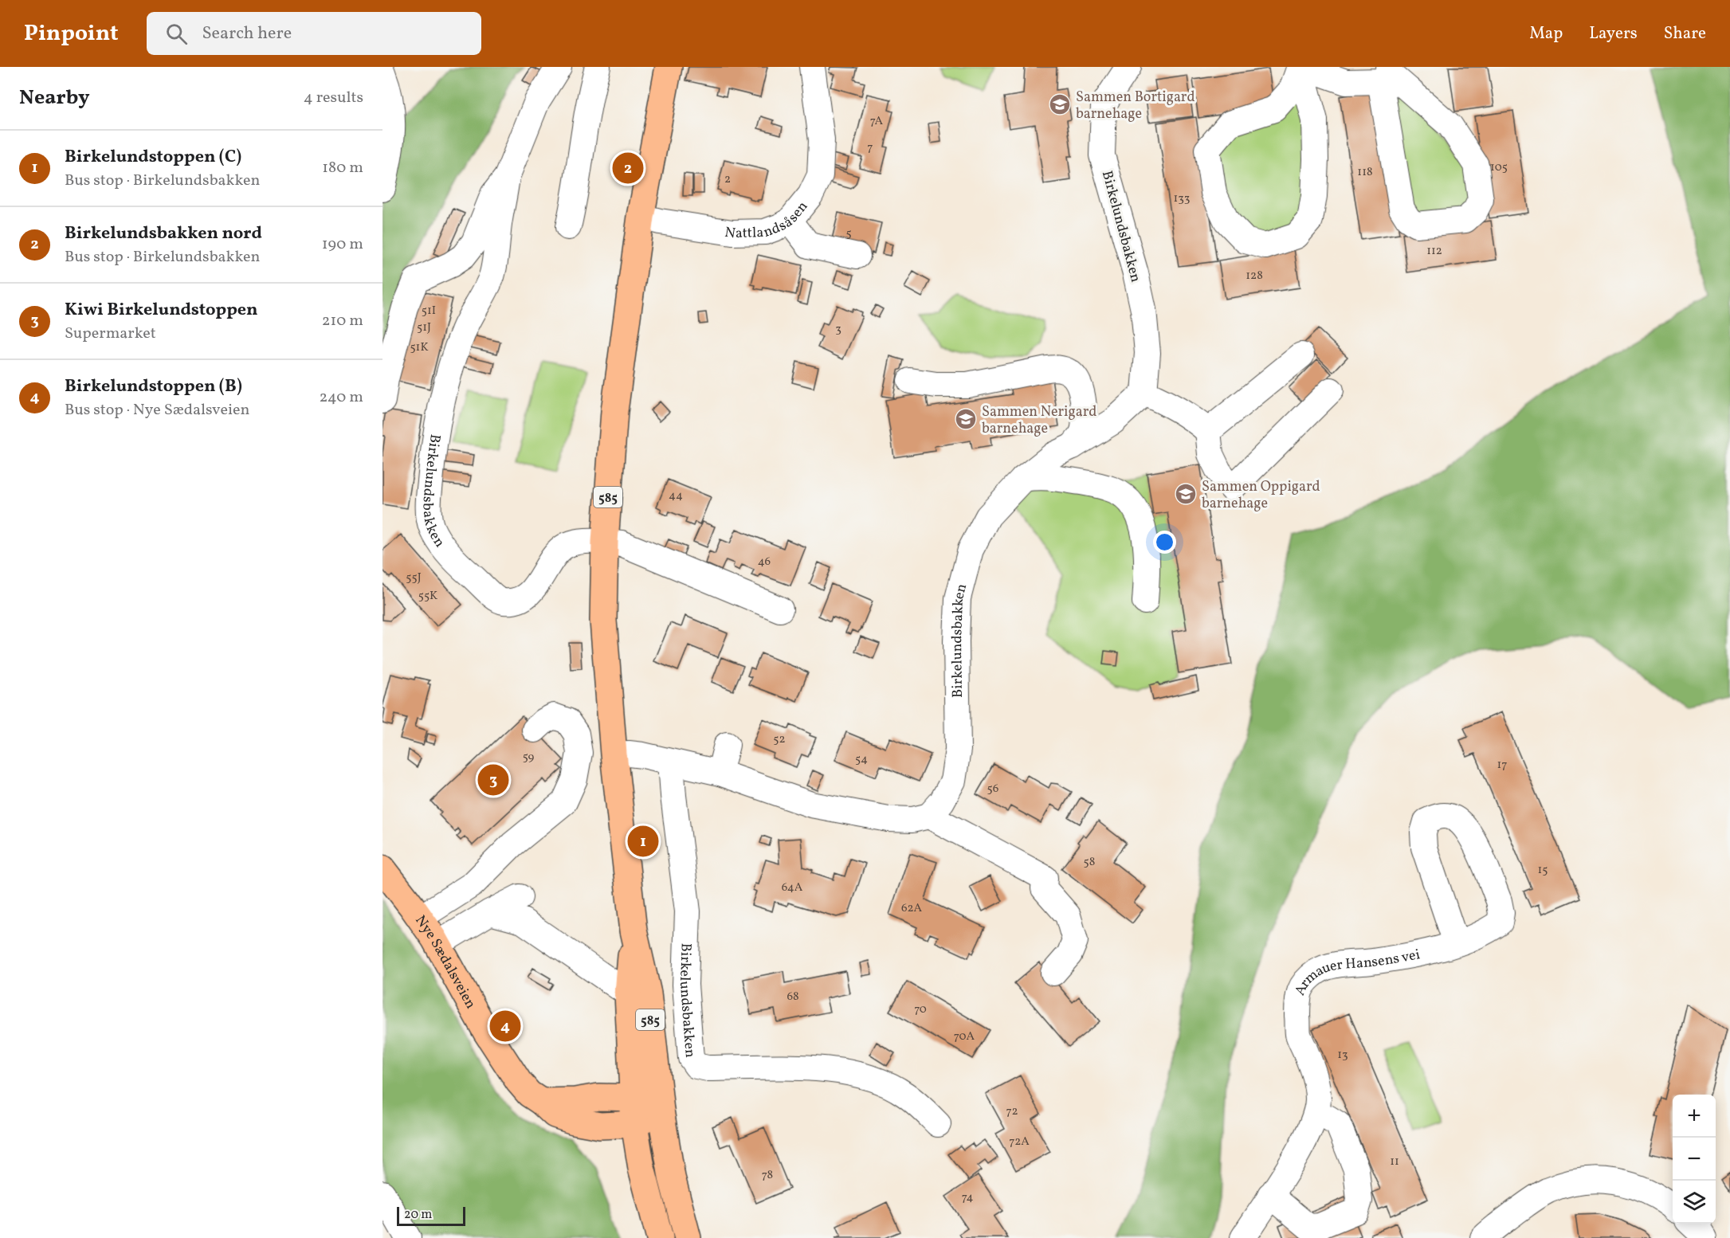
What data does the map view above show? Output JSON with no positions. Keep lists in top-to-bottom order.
{
  "streets": {
    "main road": ["585", "Nye Sædalsveien"],
    "street": ["Nattlandsåsen", "Birkelundsbakken", "Armauer Hansens vei"]
  },
  "crossings": [
    ["Nattlandsåsen", "585"],
    ["Birkelundsbakken", "585"],
    ["585", "Nye Sædalsveien"]
  ],
  "places": {
    "school or university": ["Sammen Bortigard barnehage", "Sammen Nerigard barnehage", "Sammen Oppigard barnehage"]
  },
  "house_numbers": [
    "7A",
    "7",
    "105",
    "118",
    "2",
    "133",
    "5",
    "112",
    "128",
    "51I",
    "51J",
    "3",
    "51K",
    "44",
    "46",
    "55J",
    "55K",
    "52",
    "59",
    "54",
    "17",
    "56",
    "58",
    "15",
    "64A",
    "62A",
    "68",
    "70",
    "70A",
    "13",
    "72",
    "72A",
    "11",
    "78",
    "74"
  ],
  "scale_bar": "20 m",
  "page": {
    "header": "Pinpoint",
    "search": "Search here",
    "nav": ["Map", "Layers", "Share"],
    "heading": ["Nearby", "4 results"],
    "list": [
      {
        "mark": "1",
        "name": "Birkelundstoppen (C)",
        "note": "Bus stop · Birkelundsbakken",
        "value": "180 m"
      },
      {
        "mark": "2",
        "name": "Birkelundsbakken nord",
        "note": "Bus stop · Birkelundsbakken",
        "value": "190 m"
      },
      {
        "mark": "3",
        "name": "Kiwi Birkelundstoppen",
        "note": "Supermarket",
        "value": "210 m"
      },
      {
        "mark": "4",
        "name": "Birkelundstoppen (B)",
        "note": "Bus stop · Nye Sædalsveien",
        "value": "240 m"
      }
    ],
    "pins": [
      "2",
      "3",
      "1",
      "4"
    ],
    "map_buttons": ["+", "−"],
    "scale": "20 m"
  }
}
